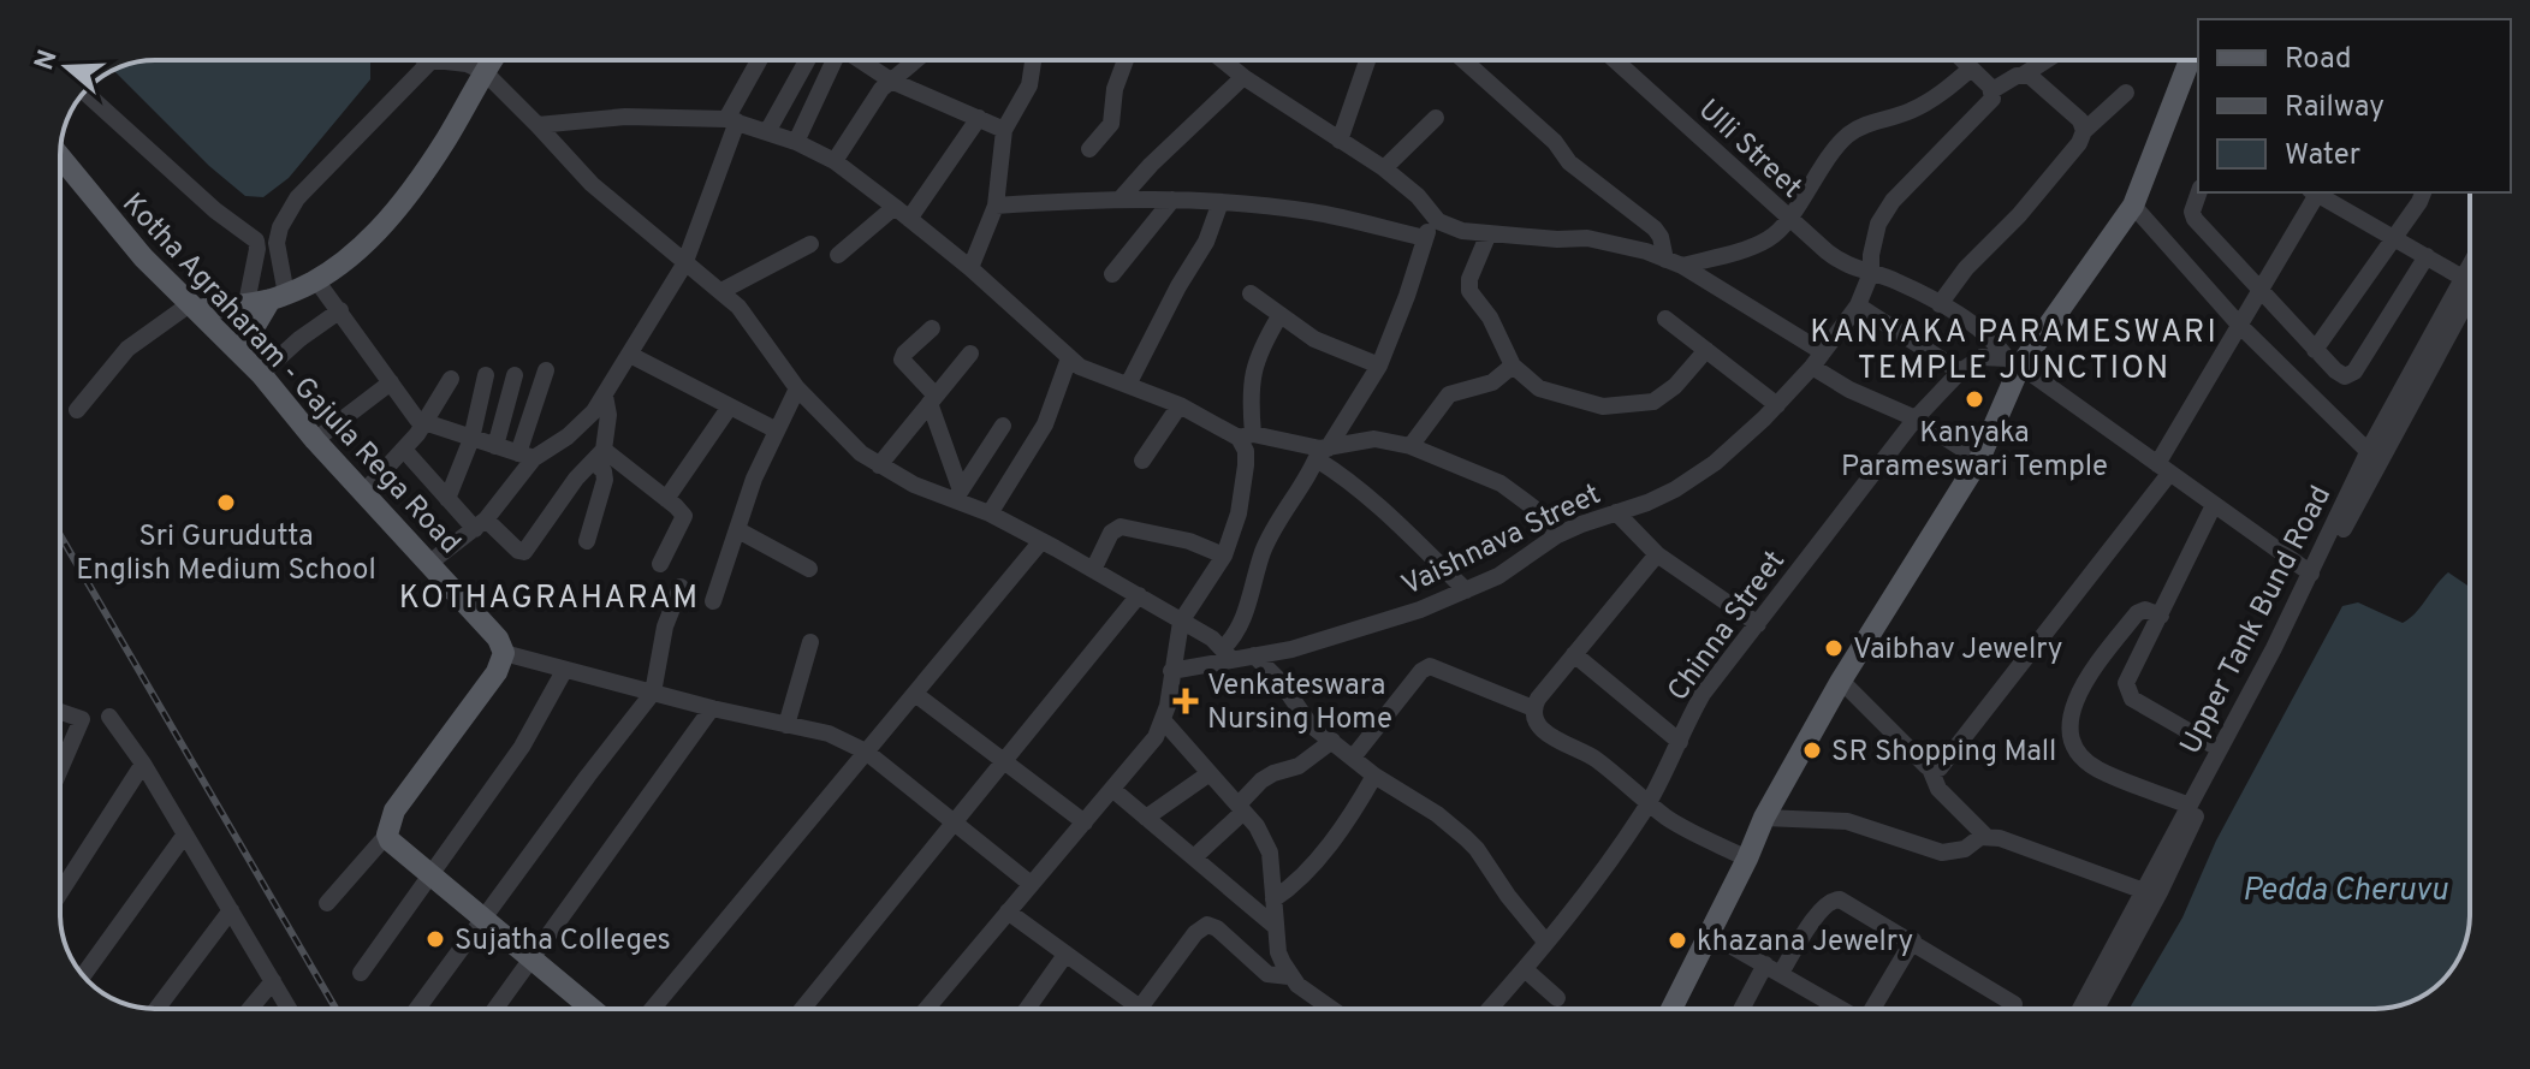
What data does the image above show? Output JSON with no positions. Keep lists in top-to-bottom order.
{
  "streets": {
    "main road": ["Kotha Agraharam - Gajula Rega Road"],
    "street": [
      "Ulli Street",
      "Vaishnava Street",
      "Upper Tank Bund Road",
      "Chinna Street"
    ]
  },
  "crossings": [
    ["Ulli Street", "Vaishnava Street"],
    ["Ulli Street", "Upper Tank Bund Road"],
    ["Ulli Street", "Chinna Street"]
  ],
  "districts": ["KANYAKA PARAMESWARI TEMPLE JUNCTION", "KOTHAGRAHARAM"],
  "water": ["Pedda Cheruvu"],
  "places": {
    "other": [
      "Kanyaka Parameswari Temple",
      "Sri Gurudutta English Medium School",
      "Vaibhav Jewelry",
      "SR Shopping Mall",
      "Sujatha Colleges",
      "khazana Jewelry"
    ],
    "health": ["Venkateswara Nursing Home"]
  },
  "legend": ["Road", "Railway", "Water"],
  "north": "left"
}
